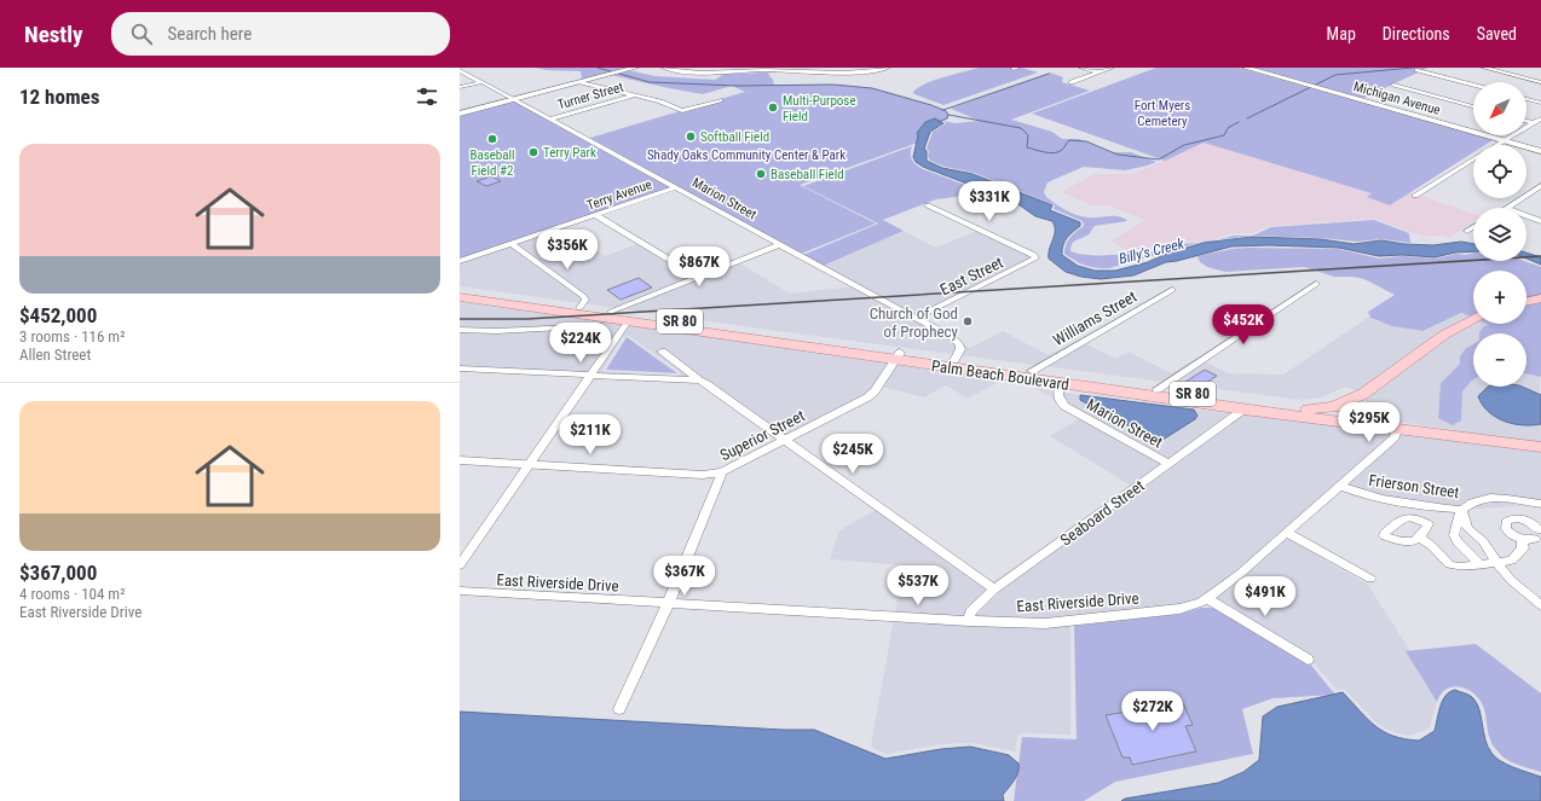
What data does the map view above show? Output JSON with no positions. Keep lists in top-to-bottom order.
{
  "streets": {
    "main road": ["SR 80", "Palm Beach Boulevard"],
    "street": [
      "Turner Street",
      "Michigan Avenue",
      "Terry Avenue",
      "Marion Street",
      "East Street",
      "Williams Street",
      "Superior Street",
      "Frierson Street",
      "Seaboard Street",
      "East Riverside Drive"
    ]
  },
  "crossings": [
    ["Turner Street", "Marion Street"],
    ["Terry Avenue", "Marion Street"],
    ["Marion Street", "East Street"],
    ["Marion Street", "Palm Beach Boulevard"],
    ["Marion Street", "Seaboard Street"],
    ["Williams Street", "Palm Beach Boulevard"],
    ["SR 80", "Palm Beach Boulevard"],
    ["Palm Beach Boulevard", "Superior Street"],
    ["Palm Beach Boulevard", "Seaboard Street"],
    ["Palm Beach Boulevard", "East Riverside Drive"],
    ["Superior Street", "East Riverside Drive"],
    ["Frierson Street", "East Riverside Drive"],
    ["Seaboard Street", "East Riverside Drive"]
  ],
  "water": ["Billy's Creek"],
  "parks": ["Fort Myers Cemetery", "Shady Oaks Community Center & Park"],
  "places": [
    "Multi-Purpose Field",
    "Softball Field",
    "Baseball Field #2",
    "Terry Park",
    "Baseball Field",
    "Church of God of Prophecy"
  ],
  "north": "bottom left",
  "page": {
    "header": "Nestly",
    "search": "Search here",
    "nav": ["Map", "Directions", "Saved"],
    "heading": "12 homes",
    "map_buttons": ["+", "−"],
    "list": [
      {
        "name": "$452,000",
        "note": "3 rooms · 116 m² · Allen Street"
      },
      {
        "name": "$367,000",
        "note": "4 rooms · 104 m² · East Riverside Drive"
      }
    ],
    "price": [
      "$331K",
      "$356K",
      "$867K",
      "$452K",
      "$224K",
      "$295K",
      "$211K",
      "$245K",
      "$367K",
      "$537K",
      "$491K",
      "$272K"
    ]
  }
}
